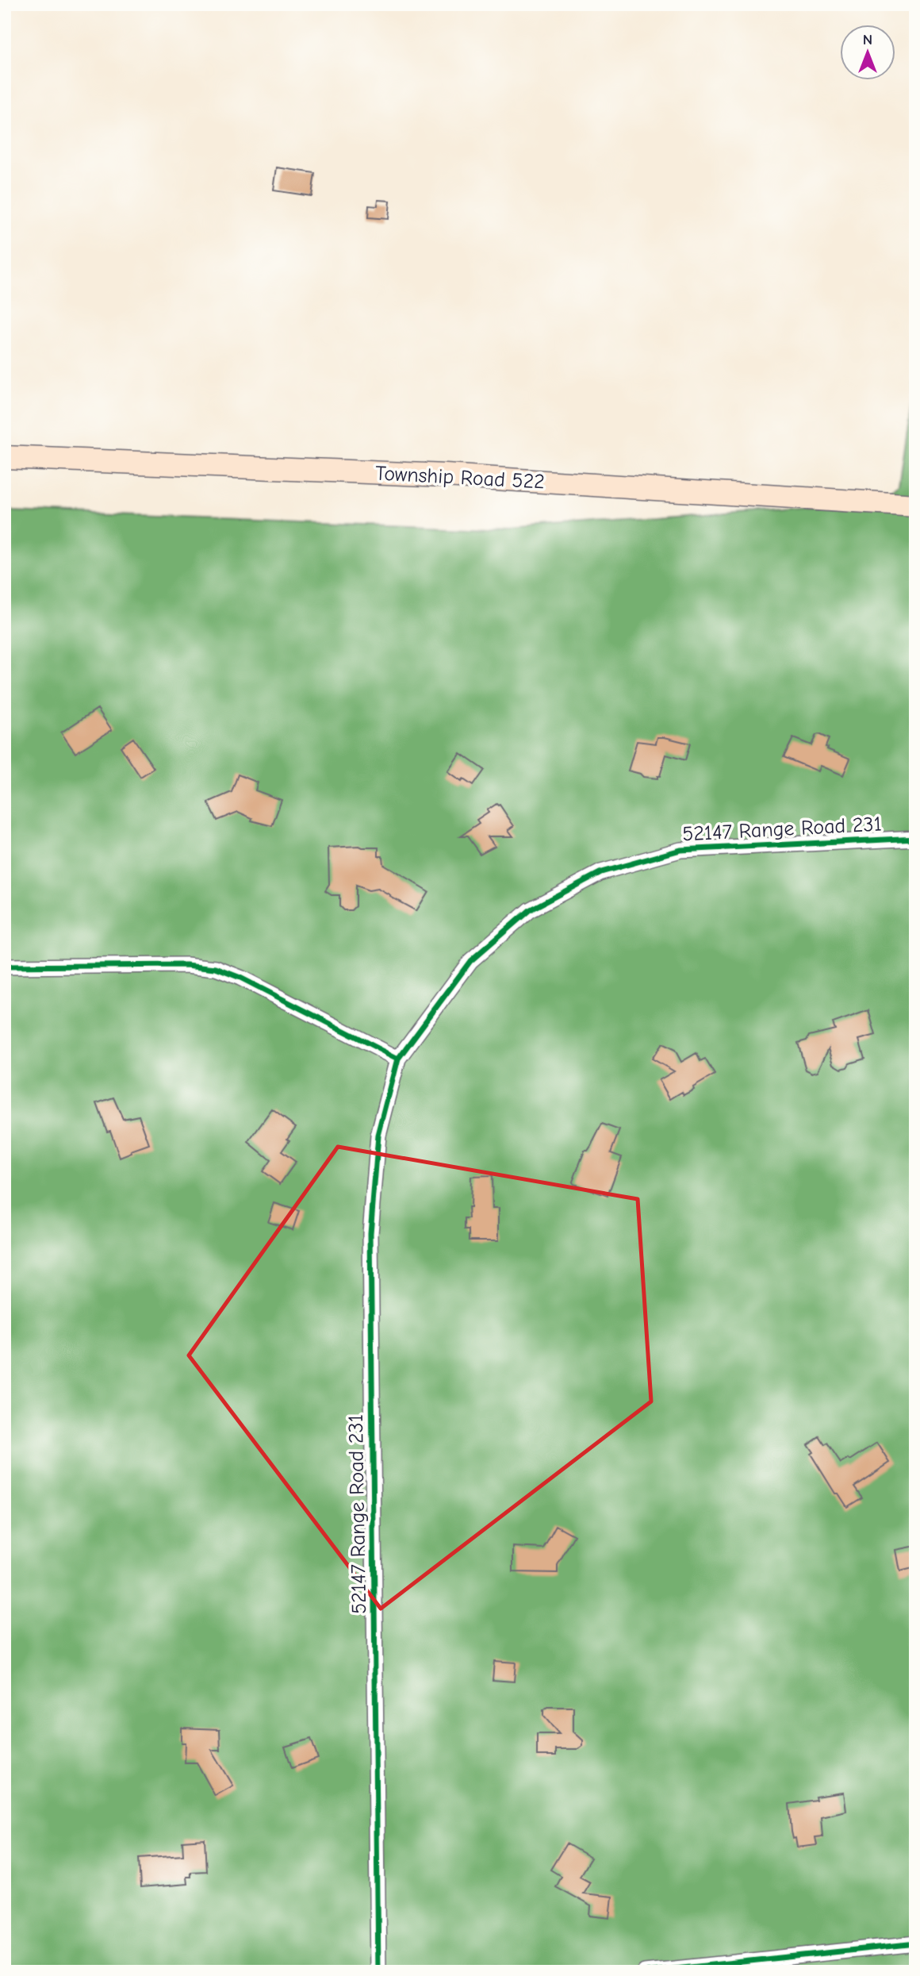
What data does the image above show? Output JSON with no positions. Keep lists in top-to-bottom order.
{
  "streets": {
    "main road": ["Township Road 522"],
    "street": ["52147 Range Road 231"]
  },
  "north": "top"
}
